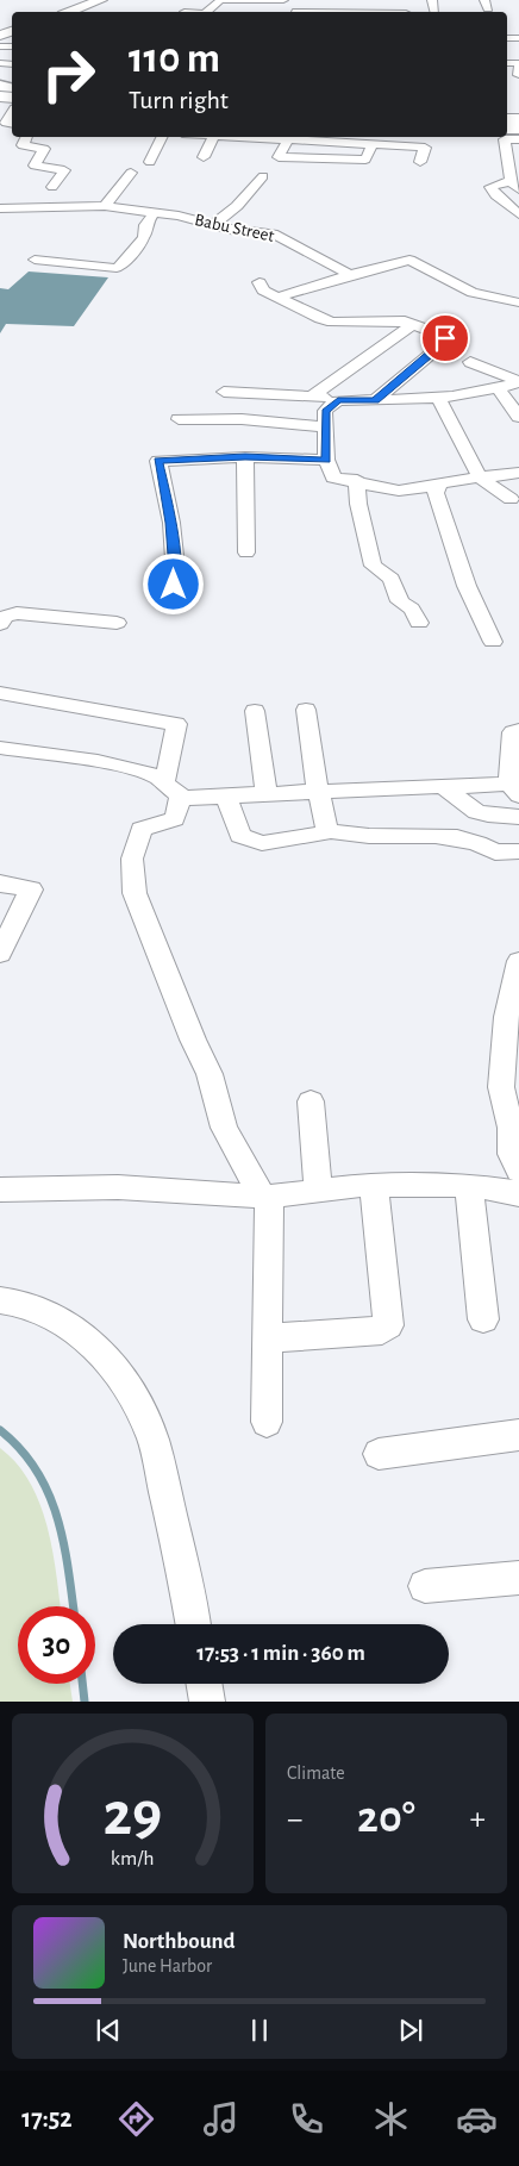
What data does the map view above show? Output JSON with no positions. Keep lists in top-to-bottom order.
{
  "streets": {
    "street": ["Babu Street"]
  },
  "page": {
    "turn": ["110 m", "Turn right"],
    "limit": "30",
    "trip": "17:53 · 1 min · 360 m",
    "tile": "Climate",
    "heat": ["−", "20°", "+"],
    "song": ["Northbound", "June Harbor"],
    "tabs": "17:52",
    "gauge": ["29", "km/h"]
  }
}
